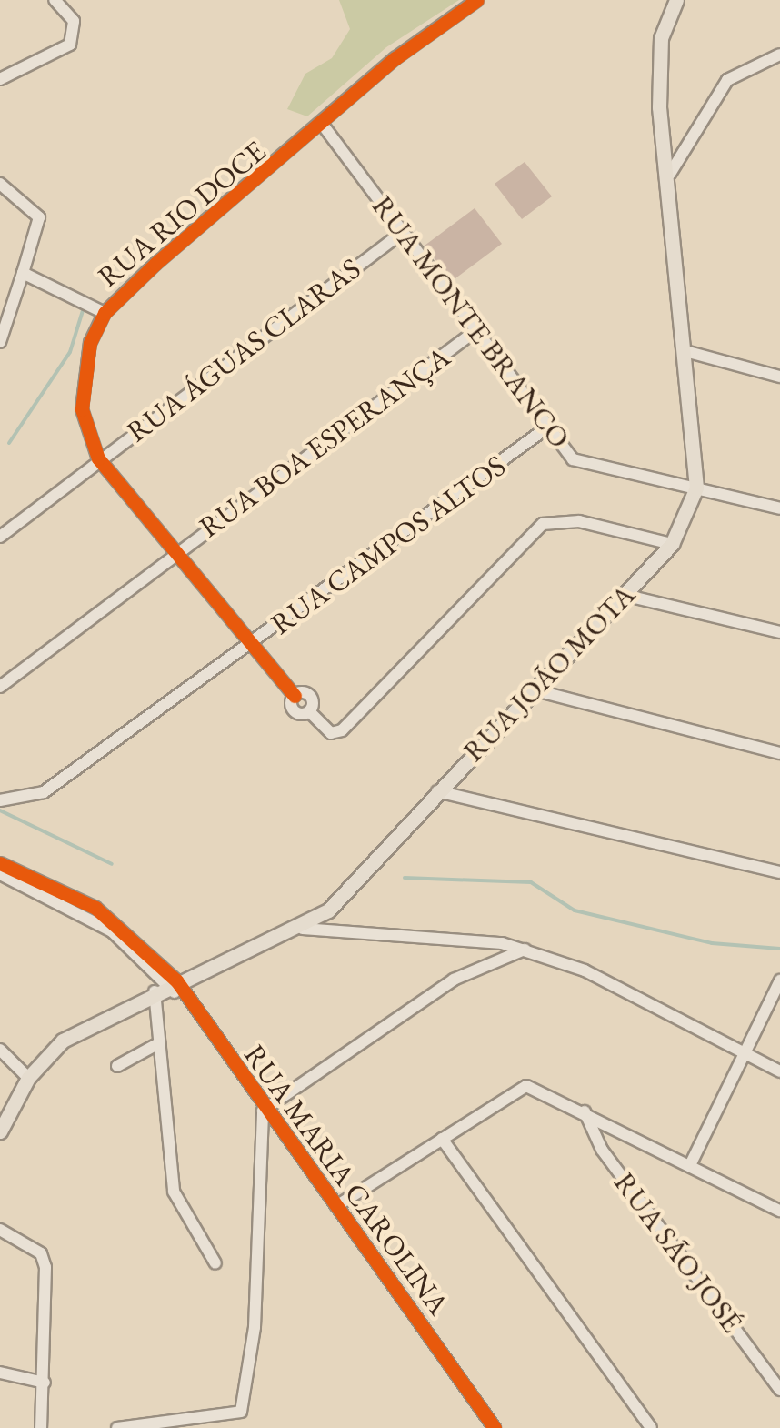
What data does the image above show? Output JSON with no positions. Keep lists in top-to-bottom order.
{
  "streets": {
    "main road": ["RUA JOÃO MOTA"],
    "street": [
      "RUA RIO DOCE",
      "RUA MONTE BRANCO",
      "RUA ÁGUAS CLARAS",
      "RUA BOA ESPERANÇA",
      "RUA CAMPOS ALTOS",
      "RUA MARIA CAROLINA",
      "RUA SÃO JOSÉ"
    ]
  },
  "crossings": [
    ["RUA RIO DOCE", "RUA MONTE BRANCO"],
    ["RUA RIO DOCE", "RUA ÁGUAS CLARAS"],
    ["RUA RIO DOCE", "RUA BOA ESPERANÇA"],
    ["RUA RIO DOCE", "RUA CAMPOS ALTOS"],
    ["RUA RIO DOCE", "RUA JOÃO MOTA"],
    ["RUA MONTE BRANCO", "RUA ÁGUAS CLARAS"],
    ["RUA MONTE BRANCO", "RUA BOA ESPERANÇA"],
    ["RUA MONTE BRANCO", "RUA CAMPOS ALTOS"],
    ["RUA MONTE BRANCO", "RUA JOÃO MOTA"],
    ["RUA JOÃO MOTA", "RUA MARIA CAROLINA"]
  ]
}
